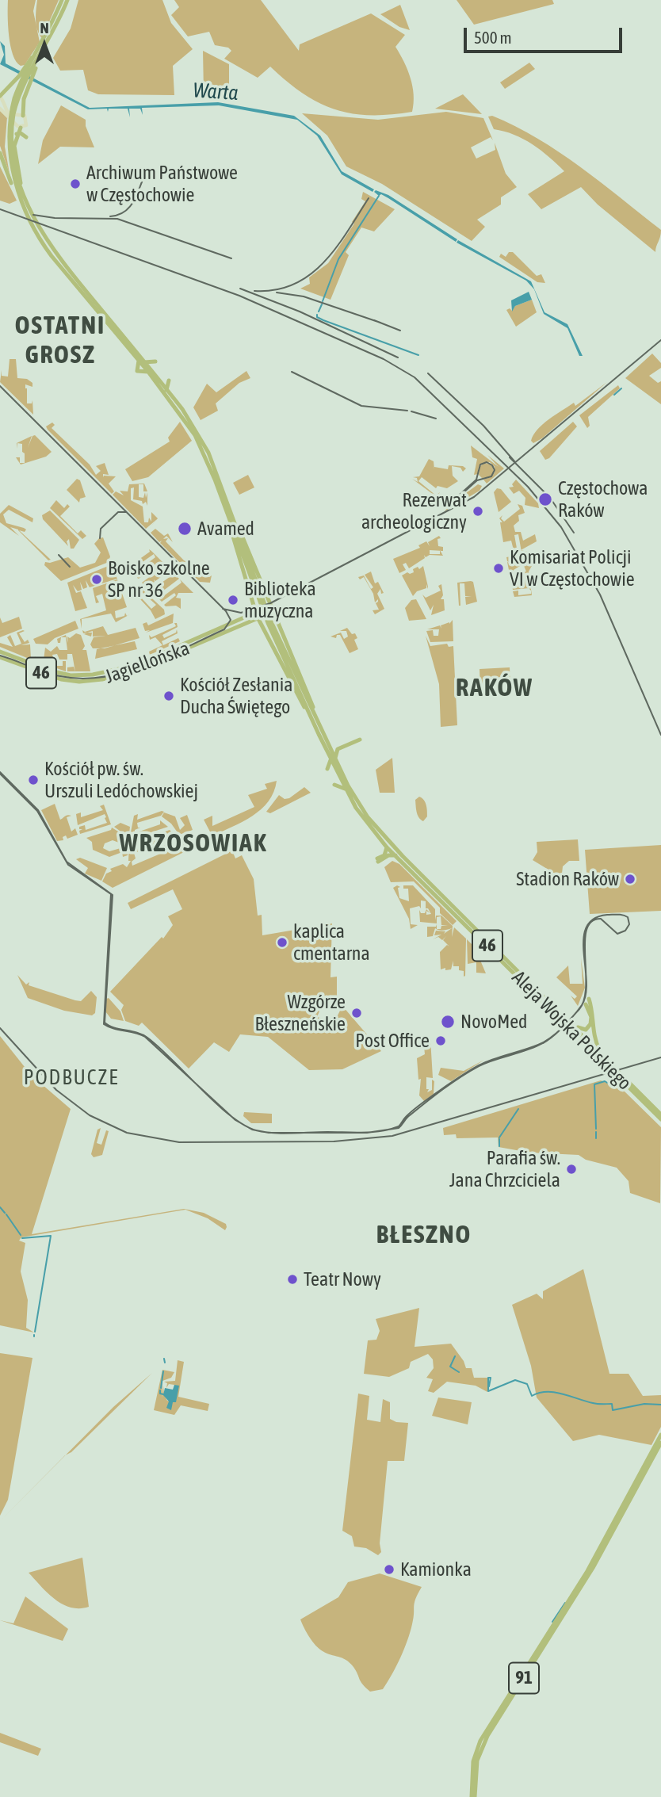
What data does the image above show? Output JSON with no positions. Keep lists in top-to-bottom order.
{
  "streets": {
    "main road": [
      "Jagiellońska",
      "46",
      "Aleja Wojska Polskiego",
      "91"
    ]
  },
  "crossings": [
    ["Jagiellońska", "46"]
  ],
  "districts": [
    "OSTATNI GROSZ",
    "RAKÓW",
    "WRZOSOWIAK",
    "PODBUCZE",
    "BŁESZNO"
  ],
  "water": ["Warta"],
  "places": [
    "Archiwum Państwowe w Częstochowie",
    "Częstochowa Raków",
    "Rezerwat archeologiczny",
    "Avamed",
    "Komisariat Policji VI w Częstochowie",
    "Boisko szkolne SP nr 36",
    "Biblioteka muzyczna",
    "Kościół Zesłania Ducha Świętego",
    "Kościół pw. św. Urszuli Ledóchowskiej",
    "Stadion Raków",
    "kaplica cmentarna",
    "Wzgórze Błeszneńskie",
    "NovoMed",
    "Post Office",
    "Parafia św. Jana Chrzciciela",
    "Teatr Nowy",
    "Kamionka"
  ],
  "scale_bar": "500 m",
  "north": "top"
}
